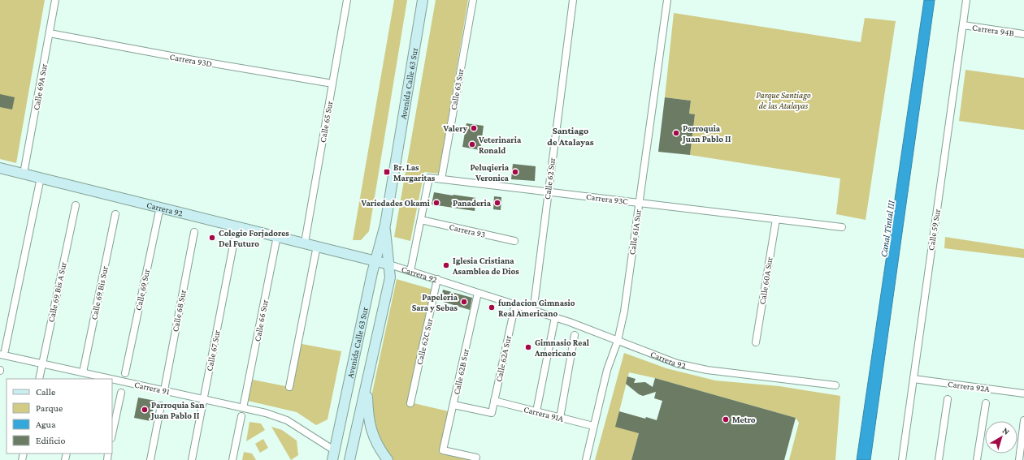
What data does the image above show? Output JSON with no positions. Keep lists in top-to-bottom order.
{
  "streets": {
    "main road": ["Avenida Calle 63 Sur", "Carrera 92"],
    "street": [
      "Carrera 94B",
      "Carrera 93D",
      "Calle 69A Sur",
      "Calle 63 Sur",
      "Calle 65 Sur",
      "Calle 62 Sur",
      "Carrera 93C",
      "Calle 59 Sur",
      "Carrera 93",
      "Calle 61A Sur",
      "Calle 60A Sur",
      "Calle 69 Sur",
      "Calle 69 Bis A Sur",
      "Calle 69 Bis Sur",
      "Calle 68 Sur",
      "Calle 66 Sur",
      "Calle 62C Sur",
      "Calle 67 Sur",
      "Calle 62A Sur",
      "Calle 62B Sur",
      "Carrera 92A",
      "Carrera 91",
      "Carrera 91A"
    ]
  },
  "crossings": [
    ["Carrera 94B", "Calle 59 Sur"],
    ["Carrera 93D", "Calle 69A Sur"],
    ["Carrera 93D", "Calle 65 Sur"],
    ["Avenida Calle 63 Sur", "Carrera 92"],
    ["Avenida Calle 63 Sur", "Carrera 91"],
    ["Calle 69A Sur", "Carrera 92"],
    ["Calle 63 Sur", "Carrera 93C"],
    ["Calle 65 Sur", "Carrera 92"],
    ["Calle 62 Sur", "Carrera 93C"],
    ["Carrera 93C", "Carrera 93"],
    ["Carrera 93C", "Calle 61A Sur"],
    ["Carrera 93C", "Calle 60A Sur"],
    ["Carrera 92", "Calle 61A Sur"],
    ["Carrera 92", "Calle 69 Sur"],
    ["Carrera 92", "Calle 66 Sur"],
    ["Carrera 92", "Calle 62C Sur"],
    ["Carrera 92", "Calle 62A Sur"],
    ["Carrera 92", "Calle 62B Sur"],
    ["Calle 59 Sur", "Carrera 92A"],
    ["Calle 61A Sur", "Carrera 91A"],
    ["Calle 69 Bis A Sur", "Carrera 91"],
    ["Calle 69 Bis Sur", "Carrera 91"],
    ["Calle 68 Sur", "Carrera 91"],
    ["Calle 67 Sur", "Carrera 91"],
    ["Calle 62A Sur", "Calle 62B Sur"],
    ["Calle 62A Sur", "Carrera 91A"]
  ],
  "districts": ["Santiago de Atalayas"],
  "water": ["Canal Tintal III"],
  "parks": ["Parque Santiago de las Atalayas"],
  "places": {
    "other": [
      "Valery",
      "Parroquia Juan Pablo II",
      "Veterinaria Ronald",
      "Peluqieria Veronica",
      "Variedades Okami",
      "Panaderia",
      "Colegio Forjadores Del Futuro",
      "Iglesia Cristiana Asamblea de Dios",
      "Papeleria Sara y Sebas",
      "fundacion Gimnasio Real Americano",
      "Gimnasio Real Americano",
      "Parroquia San Juan Pablo II",
      "Metro"
    ],
    "transit": ["Br. Las Margaritas"]
  },
  "legend": [
    "Calle",
    "Parque",
    "Agua",
    "Edificio"
  ],
  "north": "top right"
}
